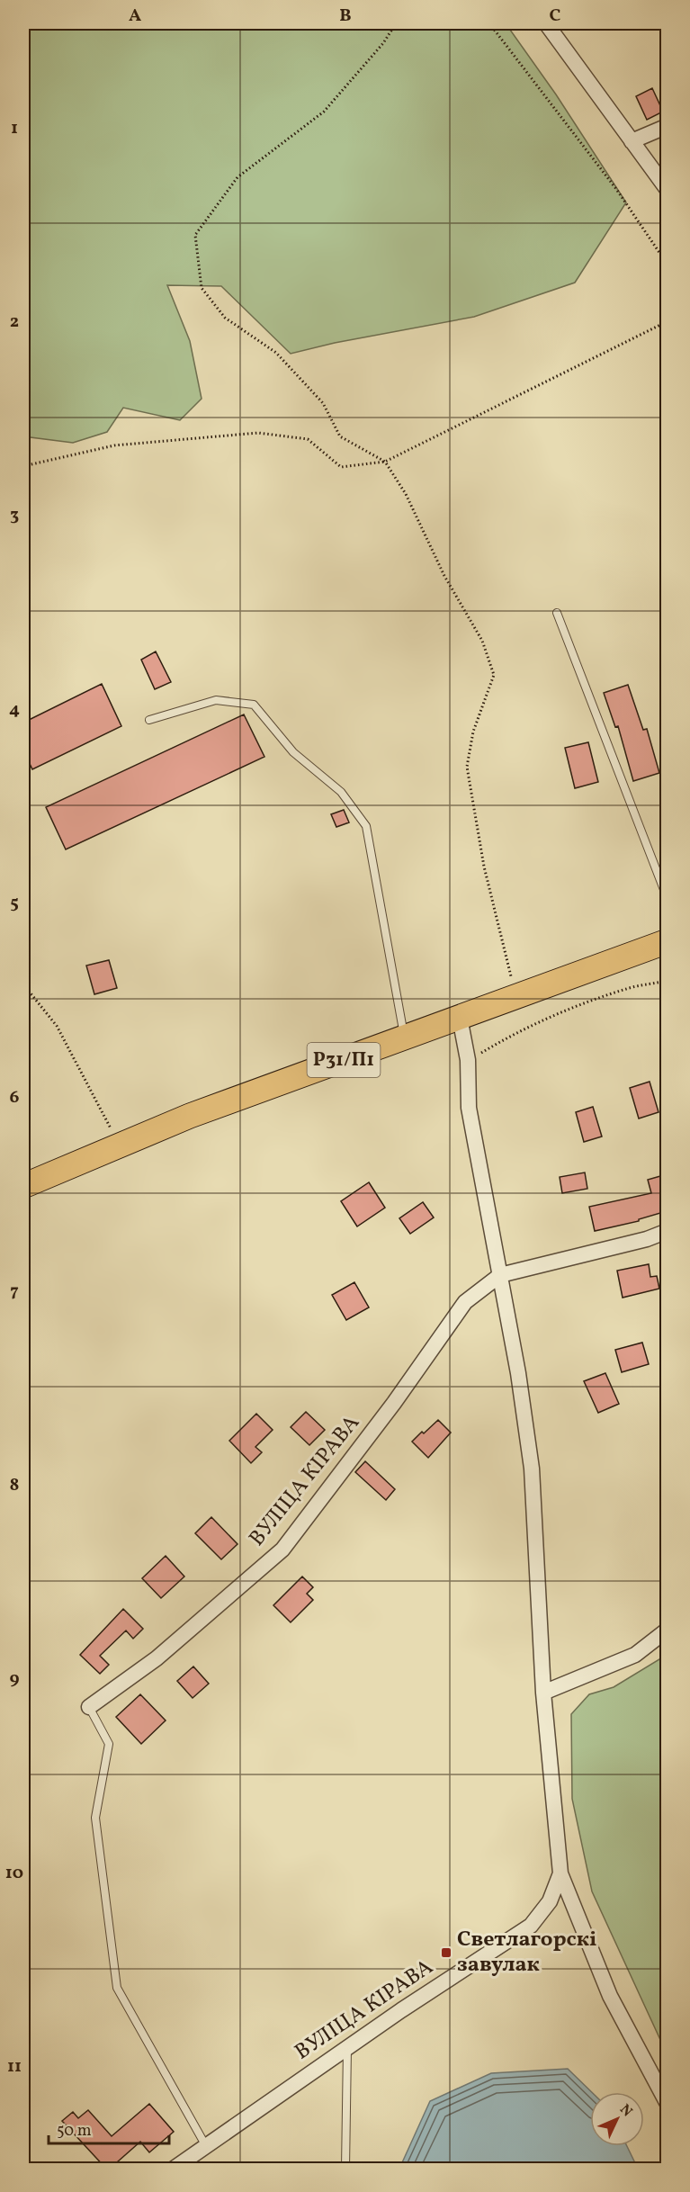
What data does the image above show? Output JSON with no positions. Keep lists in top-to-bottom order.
{
  "streets": {
    "main road": ["Р31/П1"],
    "street": ["ВУЛІЦА КІРАВА"]
  },
  "places": {
    "transit": ["Светлагорскі завулак"]
  },
  "scale_bar": "50 m",
  "north": "top right",
  "grid": {
    "columns": ["A", "B", "C"],
    "rows": [
      "1",
      "2",
      "3",
      "4",
      "5",
      "6",
      "7",
      "8",
      "9",
      "10",
      "11"
    ]
  }
}
